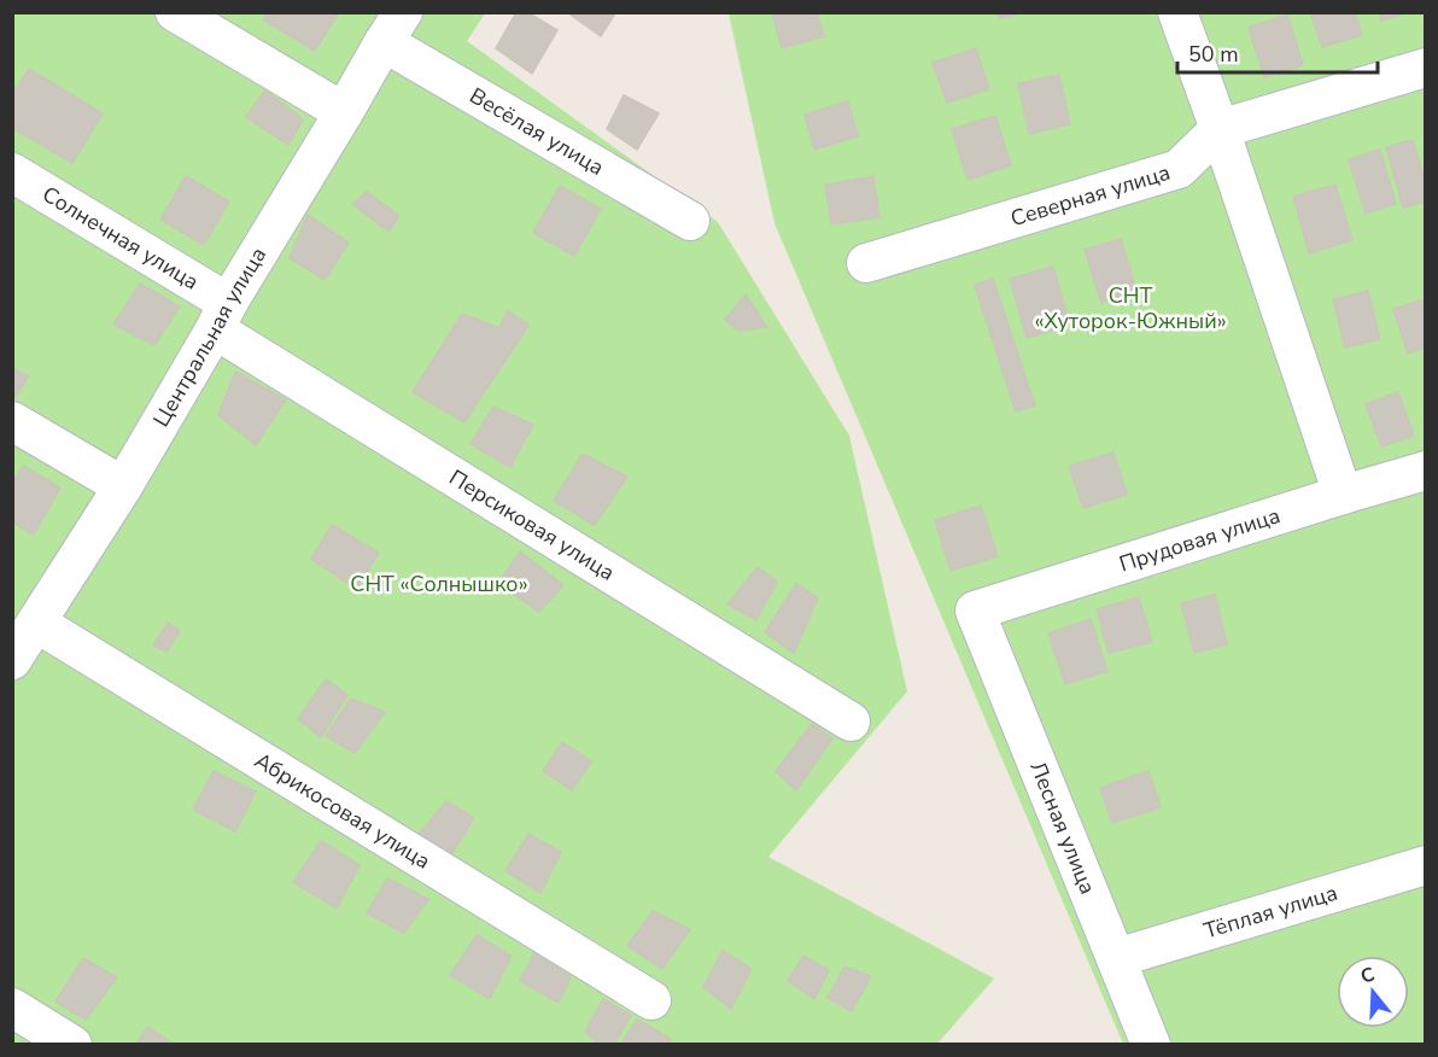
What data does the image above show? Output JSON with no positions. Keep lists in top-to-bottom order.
{
  "streets": {
    "street": [
      "Весёлая улица",
      "Северная улица",
      "Солнечная улица",
      "Центральная улица",
      "Персиковая улица",
      "Прудовая улица",
      "Абрикосовая улица",
      "Лесная улица",
      "Тёплая улица"
    ]
  },
  "crossings": [
    ["Весёлая улица", "Центральная улица"],
    ["Солнечная улица", "Центральная улица"],
    ["Солнечная улица", "Персиковая улица"],
    ["Центральная улица", "Персиковая улица"],
    ["Центральная улица", "Абрикосовая улица"],
    ["Прудовая улица", "Лесная улица"],
    ["Лесная улица", "Тёплая улица"]
  ],
  "parks": ["СНТ «Хуторок-Южный»", "СНТ «Солнышко»"],
  "scale_bar": "50 m",
  "north": "top"
}
